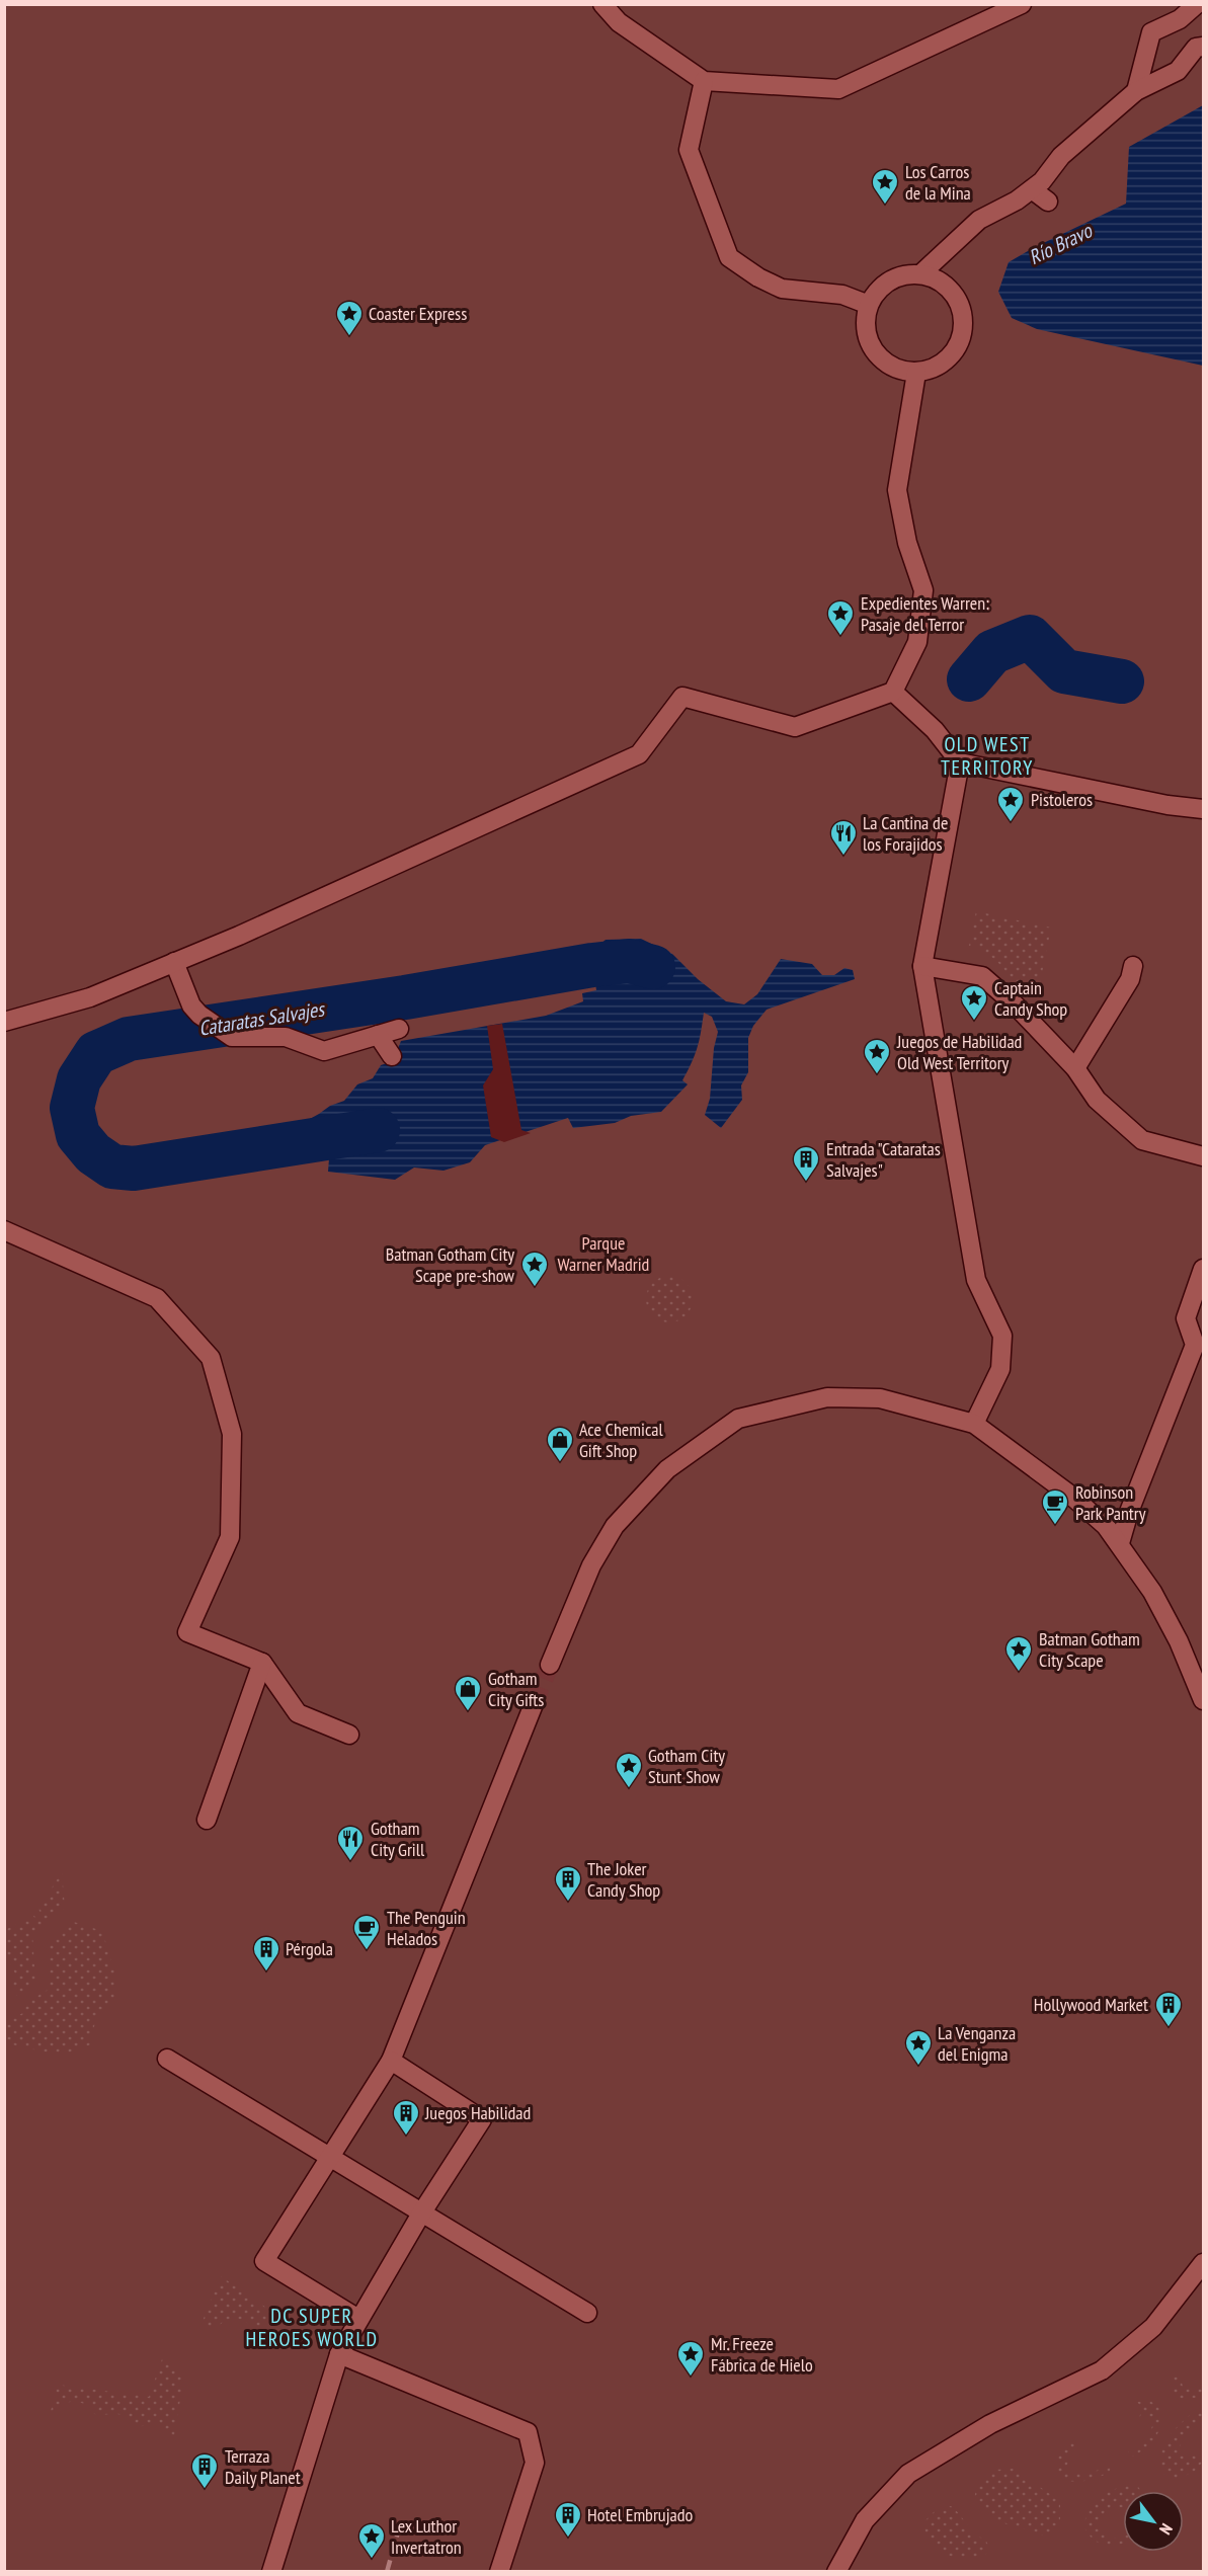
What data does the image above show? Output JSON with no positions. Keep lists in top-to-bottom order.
{
  "districts": ["OLD WEST TERRITORY", "DC SUPER HEROES WORLD"],
  "water": ["Río Bravo", "Cataratas Salvajes"],
  "parks": ["Parque Warner Madrid"],
  "places": {
    "place": [
      "Los Carros de la Mina",
      "Coaster Express",
      "Expedientes Warren: Pasaje del Terror",
      "Pistoleros",
      "Captain Candy Shop",
      "Juegos de Habilidad Old West Territory",
      "Batman Gotham City Scape pre-show",
      "Batman Gotham City Scape",
      "Gotham City Stunt Show",
      "La Venganza del Enigma",
      "Mr. Freeze Fábrica de Hielo",
      "Lex Luthor Invertatron"
    ],
    "restaurant": ["La Cantina de los Forajidos", "Gotham City Grill"],
    "building": [
      "Entrada \"Cataratas Salvajes\"",
      "The Joker Candy Shop",
      "Pérgola",
      "Hollywood Market",
      "Juegos Habilidad",
      "Terraza Daily Planet",
      "Hotel Embrujado"
    ],
    "shop": ["Ace Chemical Gift Shop", "Gotham City Gifts"],
    "cafe": ["Robinson Park Pantry", "The Penguin Helados"]
  },
  "north": "bottom right"
}
